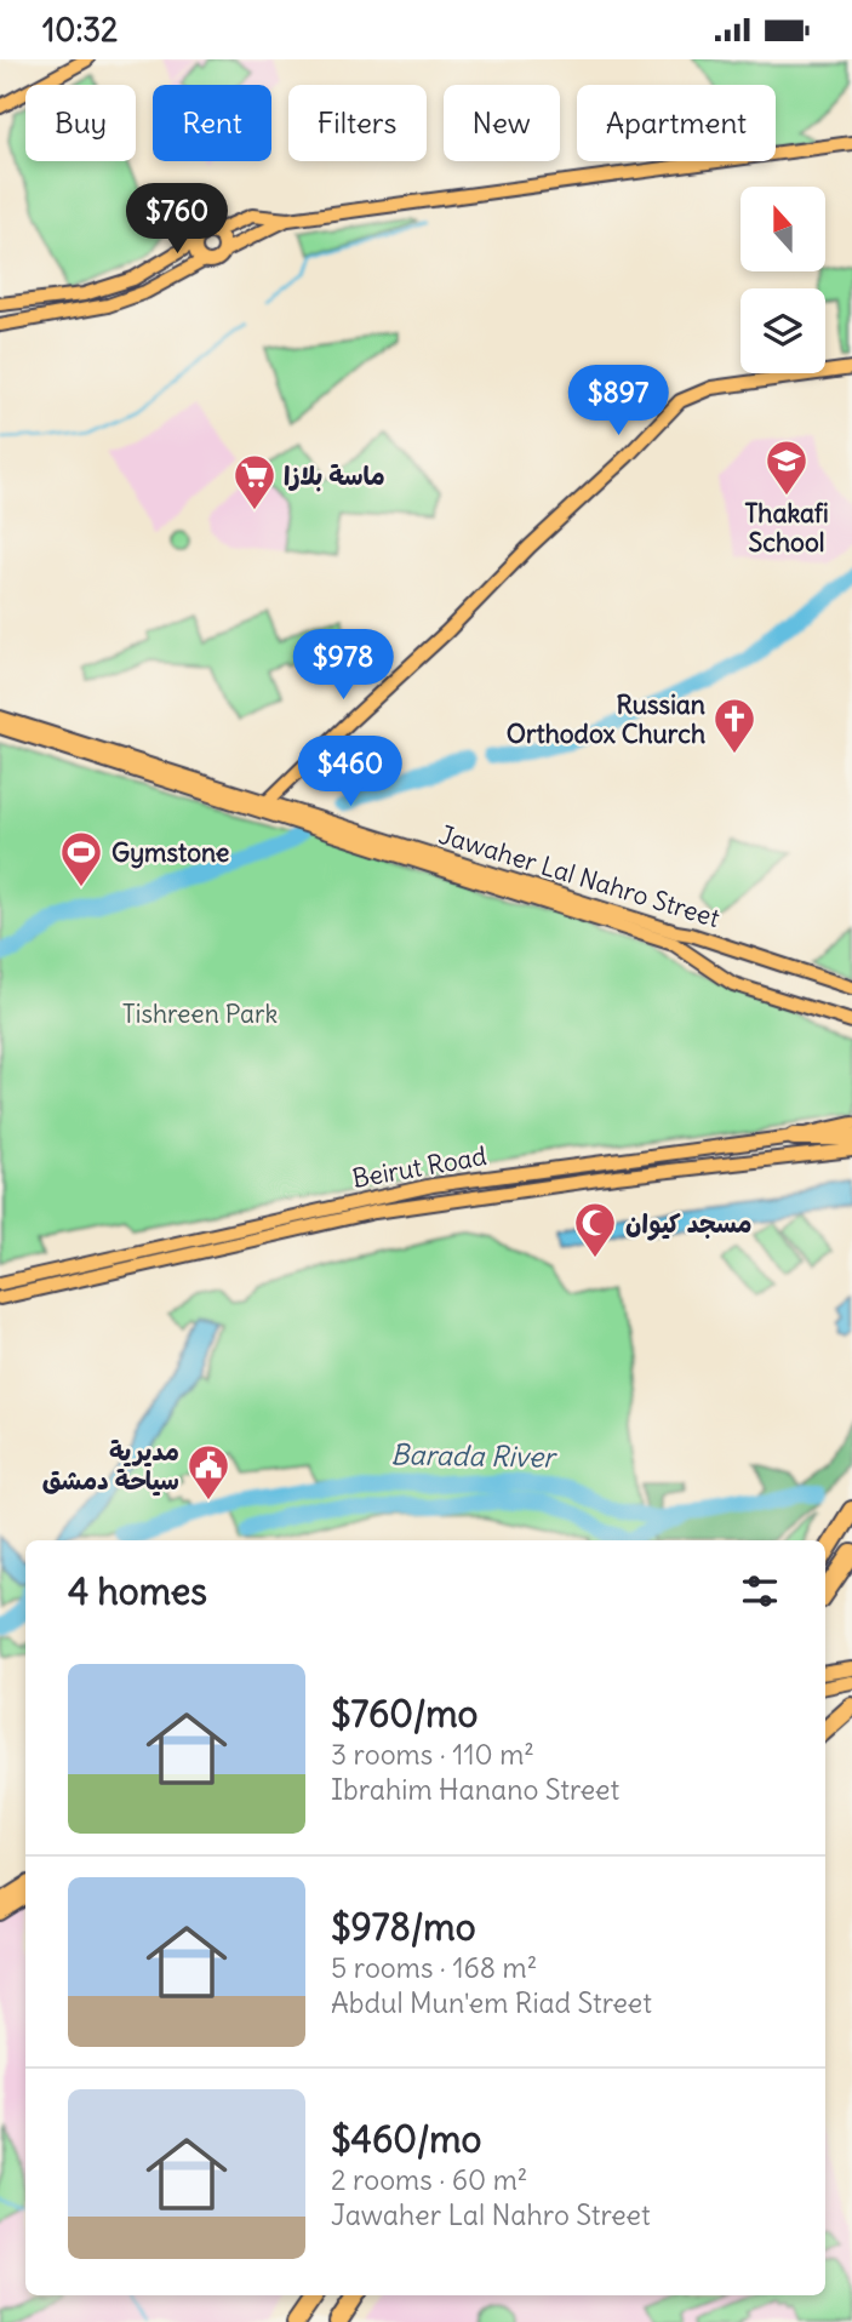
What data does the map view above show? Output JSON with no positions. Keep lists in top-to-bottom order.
{
  "streets": {
    "main road": ["Jawaher Lal Nahro Street", "Beirut Road"]
  },
  "water": ["Barada River"],
  "parks": ["Tishreen Park"],
  "places": {
    "school or university": ["Thakafi School"],
    "supermarket": ["ماسة بلازا"],
    "church": ["Russian Orthodox Church"],
    "sports": ["Gymstone"],
    "mosque": ["مسجد كيوان"],
    "public building": ["مديرية سياحة دمشق"]
  },
  "north": "top",
  "page": {
    "status": "10:32",
    "chip": [
      "Buy",
      "Rent",
      "Filters",
      "New",
      "Apartment"
    ],
    "price": [
      "$760",
      "$897",
      "$978",
      "$460"
    ],
    "heading": "4 homes",
    "list": [
      {
        "name": "$760/mo",
        "note": "3 rooms · 110 m² · Ibrahim Hanano Street"
      },
      {
        "name": "$978/mo",
        "note": "5 rooms · 168 m² · Abdul Mun'em Riad Street"
      },
      {
        "name": "$460/mo",
        "note": "2 rooms · 60 m² · Jawaher Lal Nahro Street"
      }
    ]
  }
}
